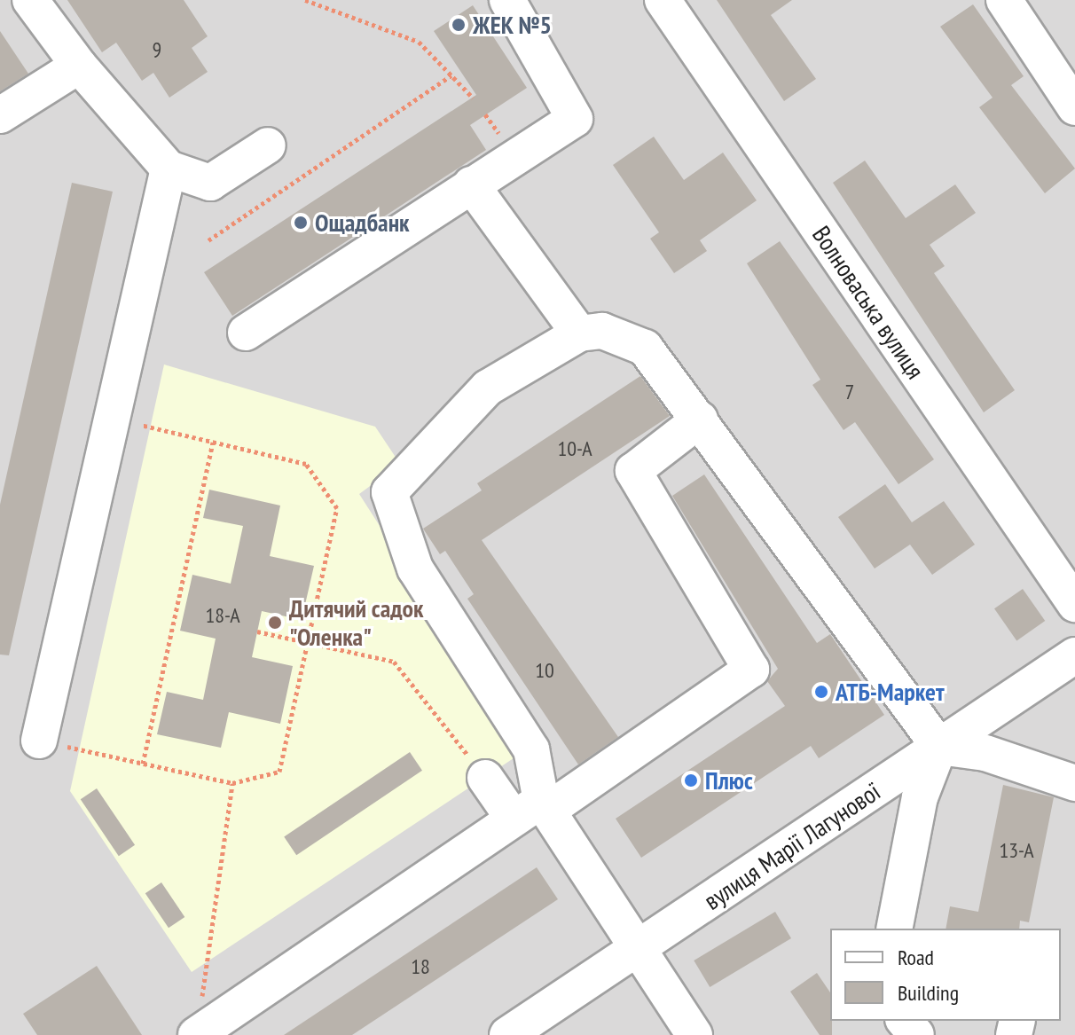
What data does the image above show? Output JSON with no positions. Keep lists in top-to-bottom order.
{
  "streets": {
    "street": ["Волноваська вулиця", "вулиця Марії Лагунової"]
  },
  "places": [
    "ЖЕК №5",
    "Ощадбанк",
    "Дитячий садок \"Оленка\"",
    "АТБ-Маркет",
    "Плюс"
  ],
  "house_numbers": [
    "9",
    "7",
    "10-А",
    "18-А",
    "10",
    "13-А",
    "18"
  ],
  "legend": ["Road", "Building"]
}
